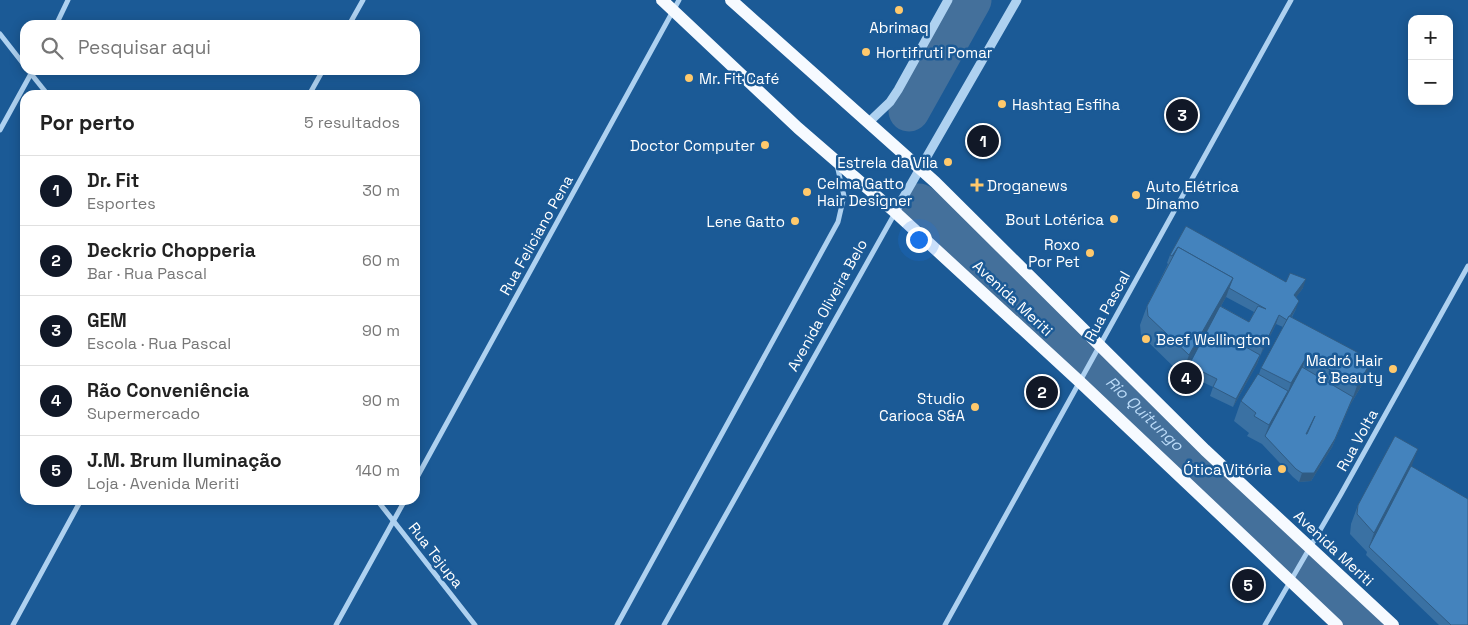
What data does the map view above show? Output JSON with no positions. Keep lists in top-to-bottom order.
{
  "streets": {
    "main road": ["Avenida Meriti"],
    "street": [
      "Rua Feliciano Pena",
      "Avenida Oliveira Belo",
      "Rua Pascal",
      "Rua Volta",
      "Rua Tejupa"
    ]
  },
  "crossings": [
    ["Rua Feliciano Pena", "Avenida Meriti"],
    ["Avenida Meriti", "Avenida Oliveira Belo"],
    ["Avenida Meriti", "Rua Pascal"],
    ["Avenida Meriti", "Rua Volta"]
  ],
  "water": ["Rio Quitungo"],
  "places": {
    "other": [
      "Abrimaq",
      "Hortifruti Pomar",
      "Mr. Fit Café",
      "Hashtag Esfiha",
      "Doctor Computer",
      "Estrela da Vila",
      "Celma Gatto Hair Designer",
      "Auto Elétrica Dínamo",
      "Bout Lotérica",
      "Lene Gatto",
      "Roxo Por Pet",
      "Beef Wellington",
      "Madró Hair & Beauty",
      "Studio Carioca S&A",
      "Ótica Vitória"
    ],
    "health": ["Droganews"]
  },
  "page": {
    "map_buttons": ["+", "−"],
    "search": "Pesquisar aqui",
    "heading": ["Por perto", "5 resultados"],
    "pins": [
      "3",
      "1",
      "4",
      "2",
      "5"
    ],
    "list": [
      {
        "mark": "1",
        "name": "Dr. Fit",
        "note": "Esportes",
        "value": "30 m"
      },
      {
        "mark": "2",
        "name": "Deckrio Chopperia",
        "note": "Bar · Rua Pascal",
        "value": "60 m"
      },
      {
        "mark": "3",
        "name": "GEM",
        "note": "Escola · Rua Pascal",
        "value": "90 m"
      },
      {
        "mark": "4",
        "name": "Rão Conveniência",
        "note": "Supermercado",
        "value": "90 m"
      },
      {
        "mark": "5",
        "name": "J.M. Brum Iluminação",
        "note": "Loja · Avenida Meriti",
        "value": "140 m"
      }
    ]
  }
}
